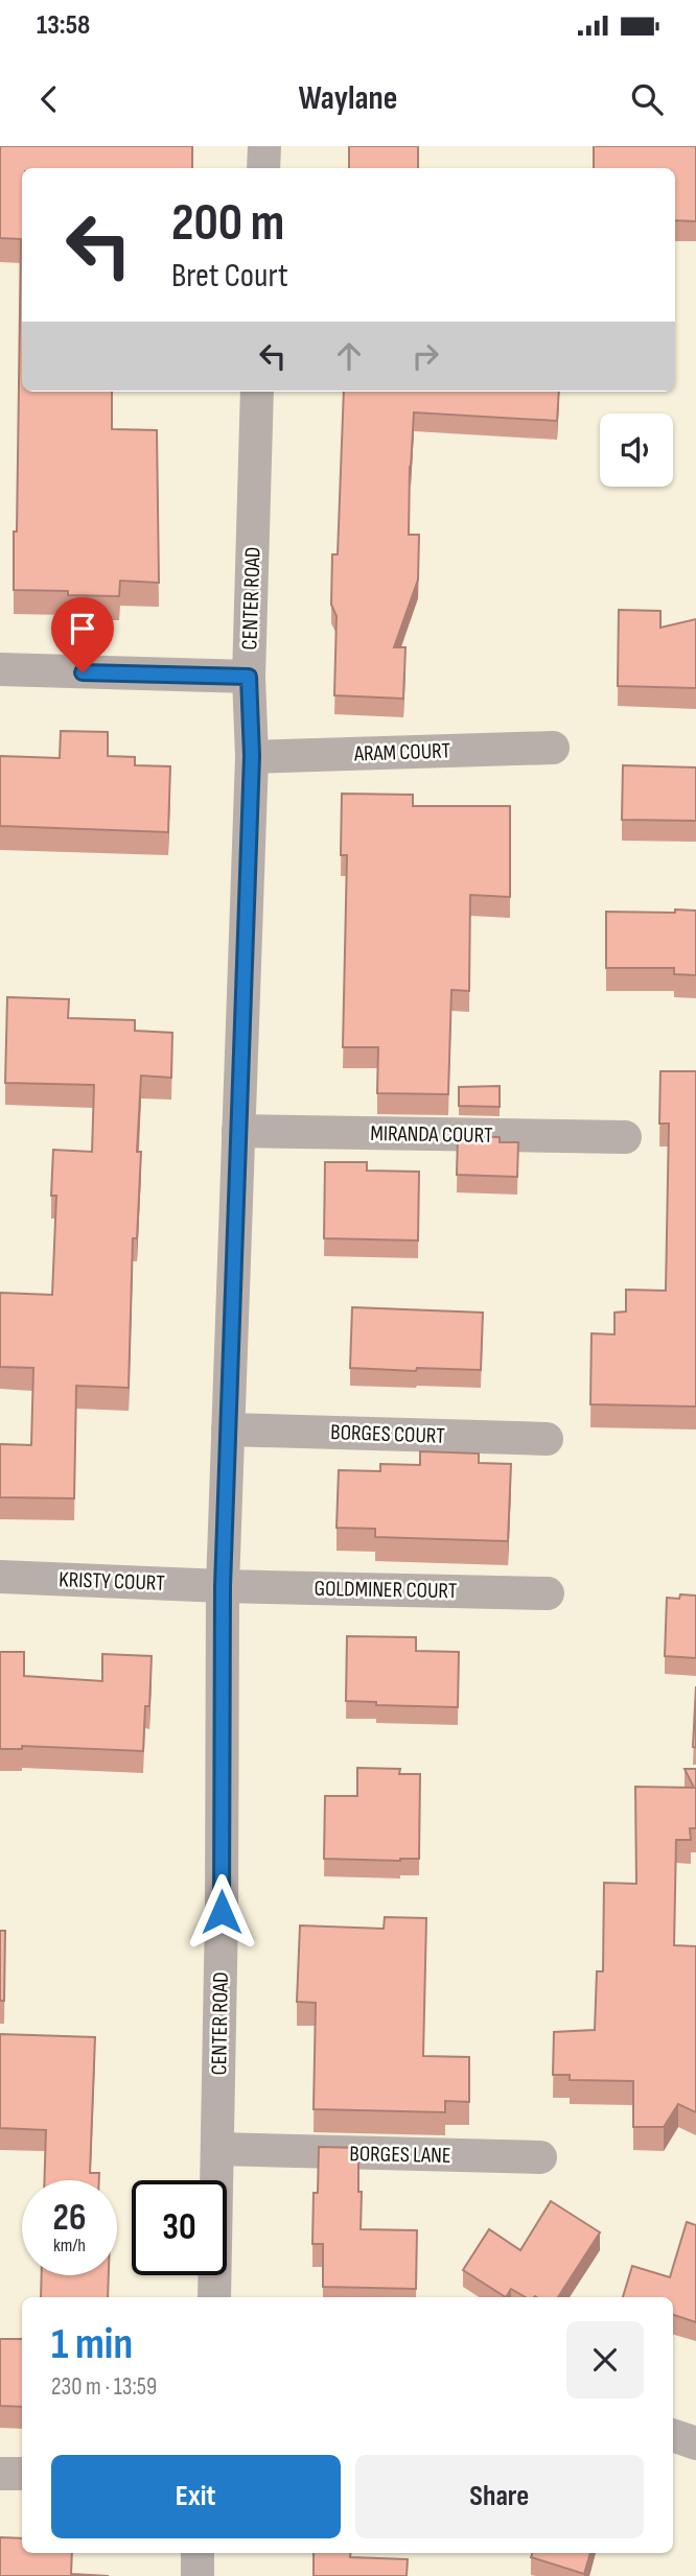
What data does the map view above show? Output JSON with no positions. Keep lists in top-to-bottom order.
{
  "streets": {
    "street": [
      "CENTER ROAD",
      "ARAM COURT",
      "MIRANDA COURT",
      "BORGES COURT",
      "KRISTY COURT",
      "GOLDMINER COURT",
      "BORGES LANE"
    ]
  },
  "crossings": [
    ["CENTER ROAD", "ARAM COURT"],
    ["CENTER ROAD", "MIRANDA COURT"],
    ["CENTER ROAD", "BORGES COURT"],
    ["CENTER ROAD", "KRISTY COURT"],
    ["CENTER ROAD", "GOLDMINER COURT"],
    ["CENTER ROAD", "BORGES LANE"],
    ["KRISTY COURT", "GOLDMINER COURT"]
  ],
  "page": {
    "status": "13:58",
    "header": "Waylane",
    "turn": ["200 m", "Bret Court"],
    "speed": "26 km/h",
    "limit": "30",
    "heading": ["1 min", "230 m · 13:59"],
    "buttons": ["Exit", "Share"]
  }
}
